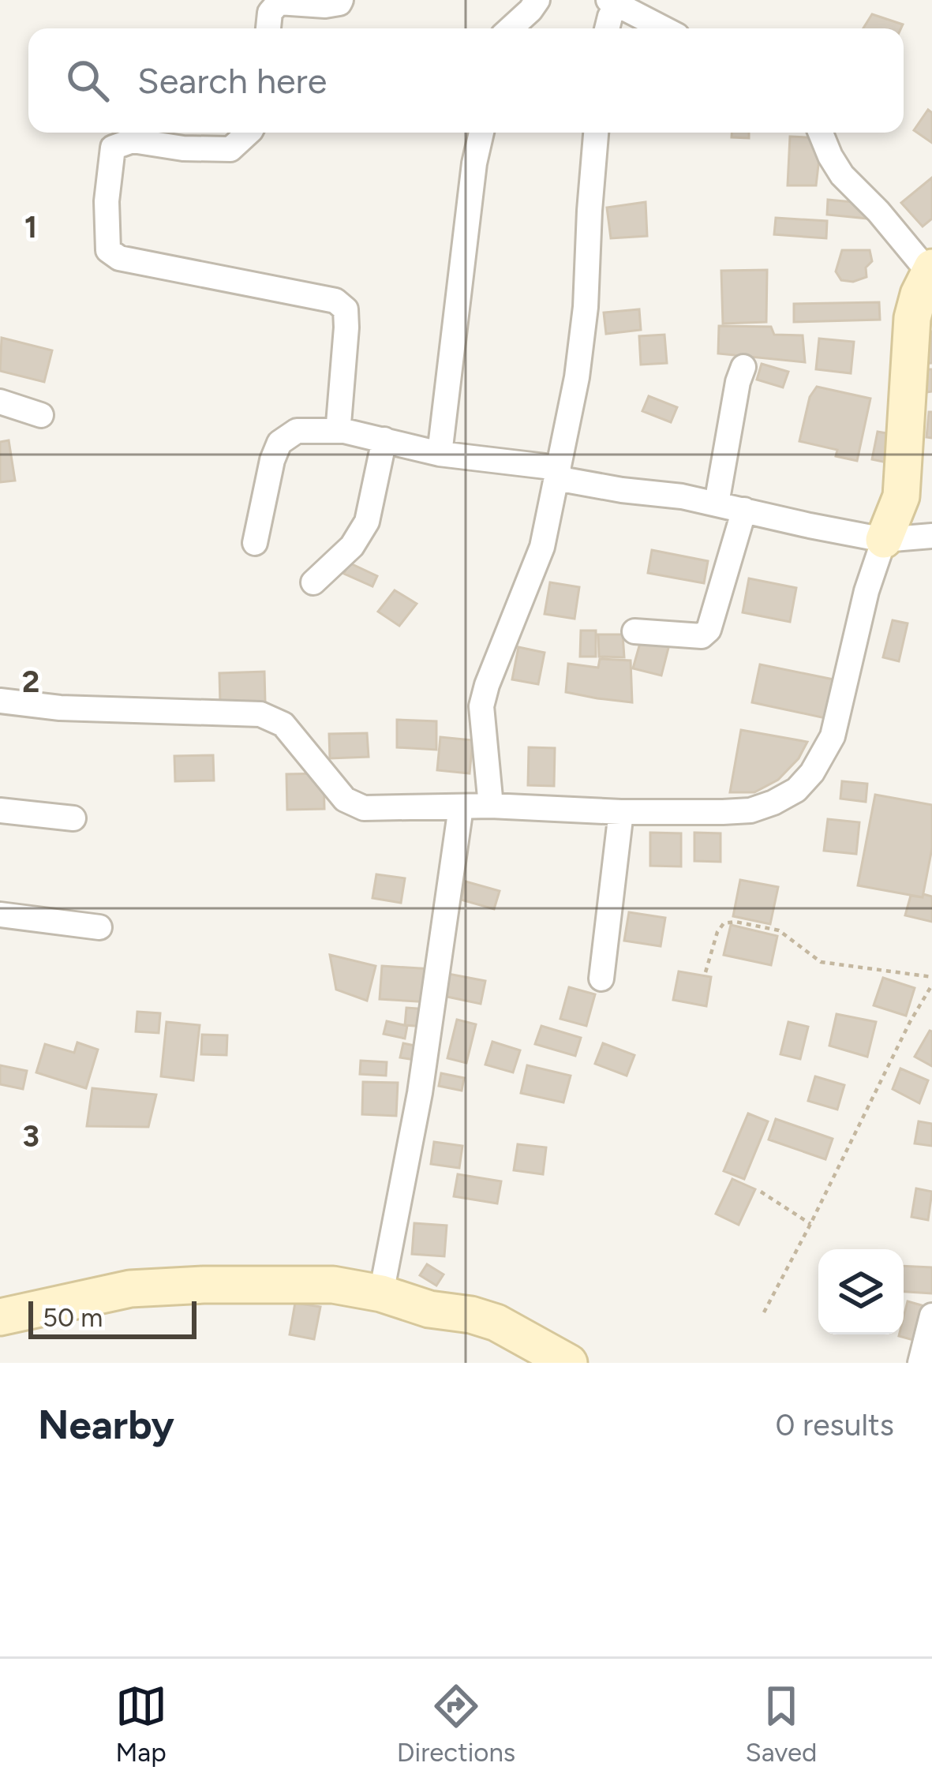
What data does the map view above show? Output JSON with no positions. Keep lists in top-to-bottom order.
{
  "scale_bar": "50 m",
  "page": {
    "search": "Search here",
    "scale": "50 m",
    "heading": ["Nearby", "0 results"],
    "nav": ["Map", "Directions", "Saved"]
  },
  "grid": {
    "rows": ["1", "2", "3"]
  }
}
